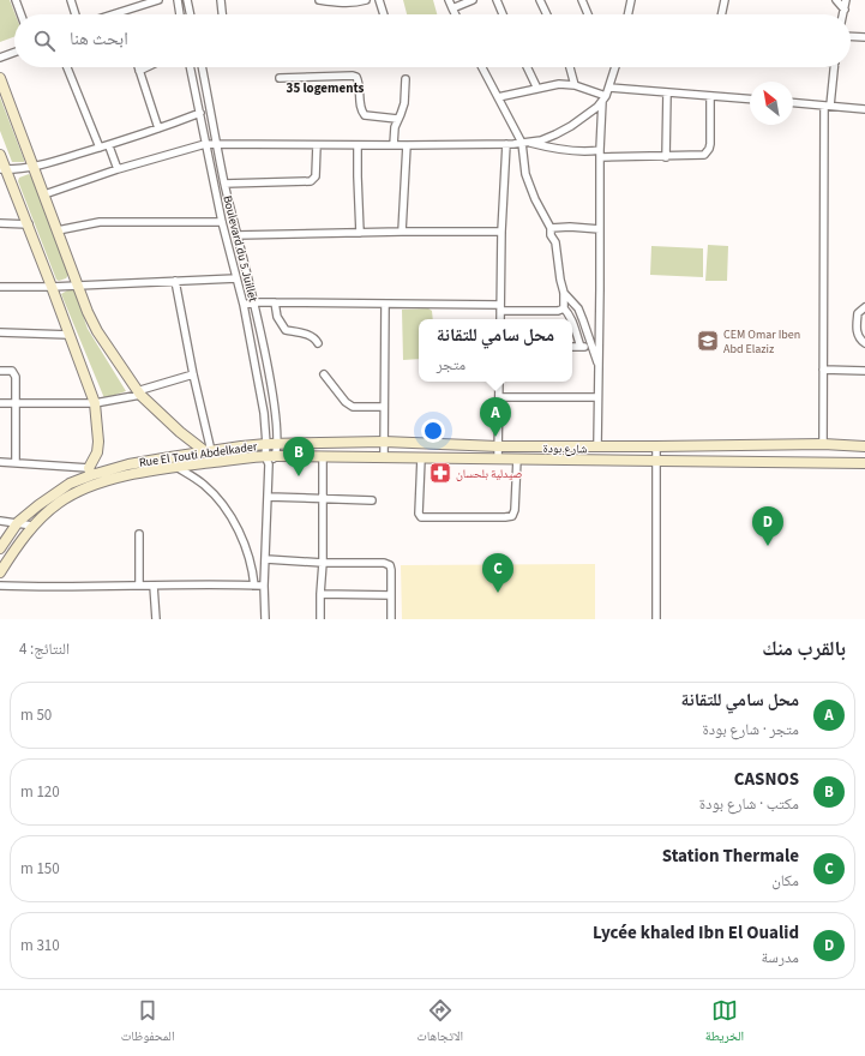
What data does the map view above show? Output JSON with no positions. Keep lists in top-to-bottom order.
{
  "streets": {
    "street": ["Boulevard du 5 Juillet", "شارع بودة", "Rue El Touti Abdelkader"]
  },
  "crossings": [
    ["Boulevard du 5 Juillet", "شارع بودة"],
    ["Boulevard du 5 Juillet", "Rue El Touti Abdelkader"],
    ["شارع بودة", "Rue El Touti Abdelkader"]
  ],
  "districts": ["35 logements"],
  "places": {
    "school or university": ["CEM Omar Iben Abd Elaziz"],
    "pharmacy": ["صيدلية بلحسان"]
  },
  "north": "top left",
  "page": {
    "search": "ابحث هنا",
    "popup": ["محل سامي للتقانة", "متجر"],
    "pins": [
      "A",
      "B",
      "D",
      "C"
    ],
    "heading": ["بالقرب منك", "النتائج: 4"],
    "list": [
      {
        "mark": "A",
        "name": "محل سامي للتقانة",
        "note": "متجر · شارع بودة",
        "value": "50 m"
      },
      {
        "mark": "B",
        "name": "CASNOS",
        "note": "مكتب · شارع بودة",
        "value": "120 m"
      },
      {
        "mark": "C",
        "name": "Station Thermale",
        "note": "مكان",
        "value": "150 m"
      },
      {
        "mark": "D",
        "name": "Lycée khaled Ibn El Oualid",
        "note": "مدرسة",
        "value": "310 m"
      }
    ],
    "nav": ["الخريطة", "الاتجاهات", "المحفوظات"]
  }
}
